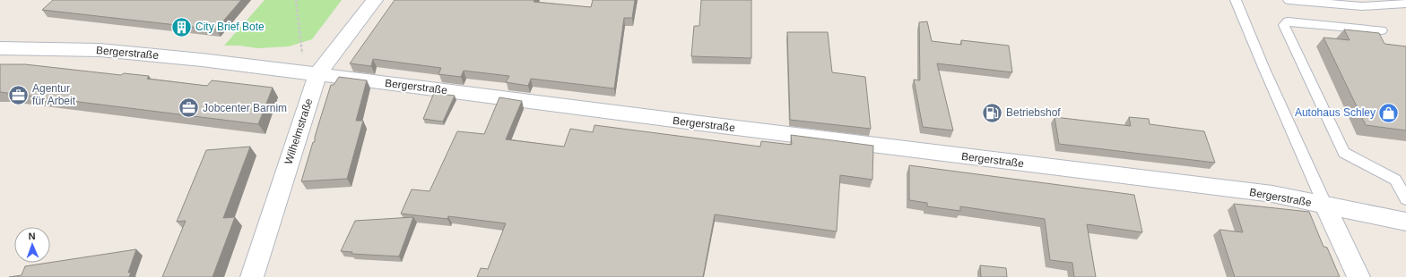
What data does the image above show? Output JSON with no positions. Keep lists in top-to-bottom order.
{
  "streets": {
    "street": ["Bergerstraße", "Wilhelmstraße"]
  },
  "crossings": [
    ["Bergerstraße", "Wilhelmstraße"]
  ],
  "places": {
    "building": ["City Brief Bote"],
    "office": ["Agentur für Arbeit", "Jobcenter Barnim"],
    "fuel station": ["Betriebshof"],
    "shop": ["Autohaus Schley"]
  },
  "north": "top"
}
